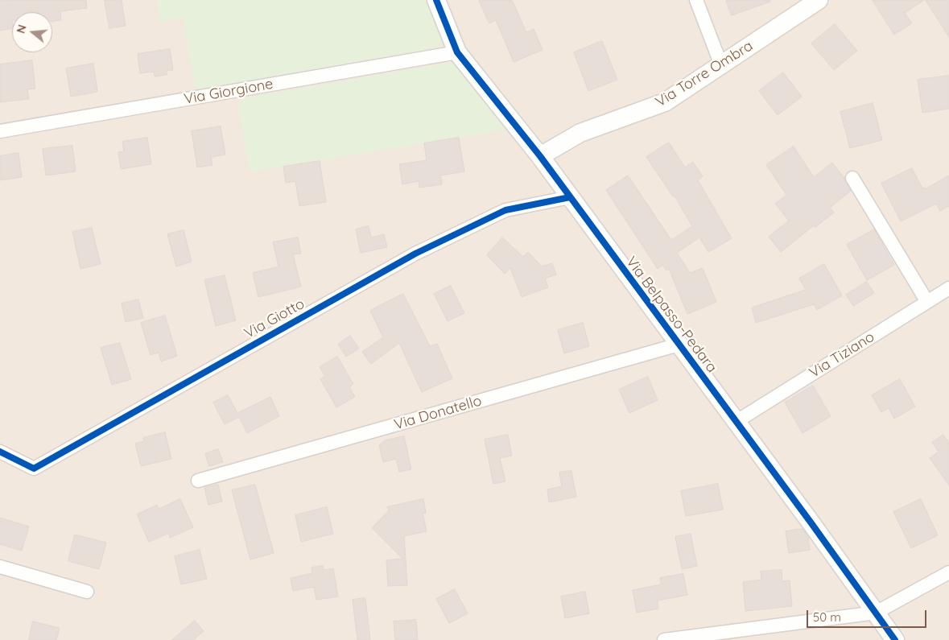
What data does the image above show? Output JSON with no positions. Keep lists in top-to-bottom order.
{
  "streets": {
    "street": [
      "Via Torre Ombra",
      "Via Giorgione",
      "Via Belpasso-Pedara",
      "Via Giotto",
      "Via Tiziano",
      "Via Donatello"
    ]
  },
  "crossings": [
    ["Via Torre Ombra", "Via Belpasso-Pedara"],
    ["Via Giorgione", "Via Belpasso-Pedara"],
    ["Via Belpasso-Pedara", "Via Giotto"],
    ["Via Belpasso-Pedara", "Via Tiziano"],
    ["Via Belpasso-Pedara", "Via Donatello"]
  ],
  "scale_bar": "50 m",
  "north": "left"
}
